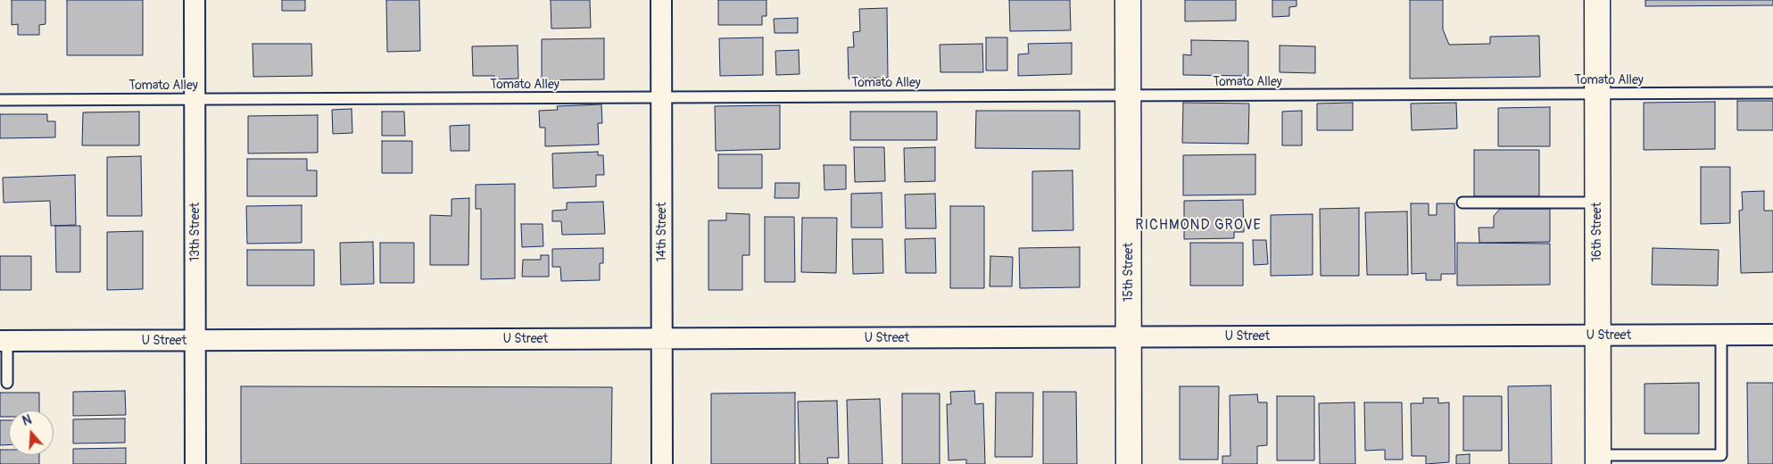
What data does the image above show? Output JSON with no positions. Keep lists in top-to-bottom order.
{
  "streets": {
    "main road": ["16th Street", "15th Street"],
    "street": ["13th Street", "14th Street", "U Street"],
    "lane": ["Tomato Alley"]
  },
  "crossings": [
    ["Tomato Alley", "13th Street"],
    ["Tomato Alley", "14th Street"],
    ["Tomato Alley", "16th Street"],
    ["Tomato Alley", "15th Street"],
    ["13th Street", "U Street"],
    ["14th Street", "U Street"],
    ["16th Street", "U Street"],
    ["15th Street", "U Street"]
  ],
  "districts": ["RICHMOND GROVE"],
  "north": "top"
}
